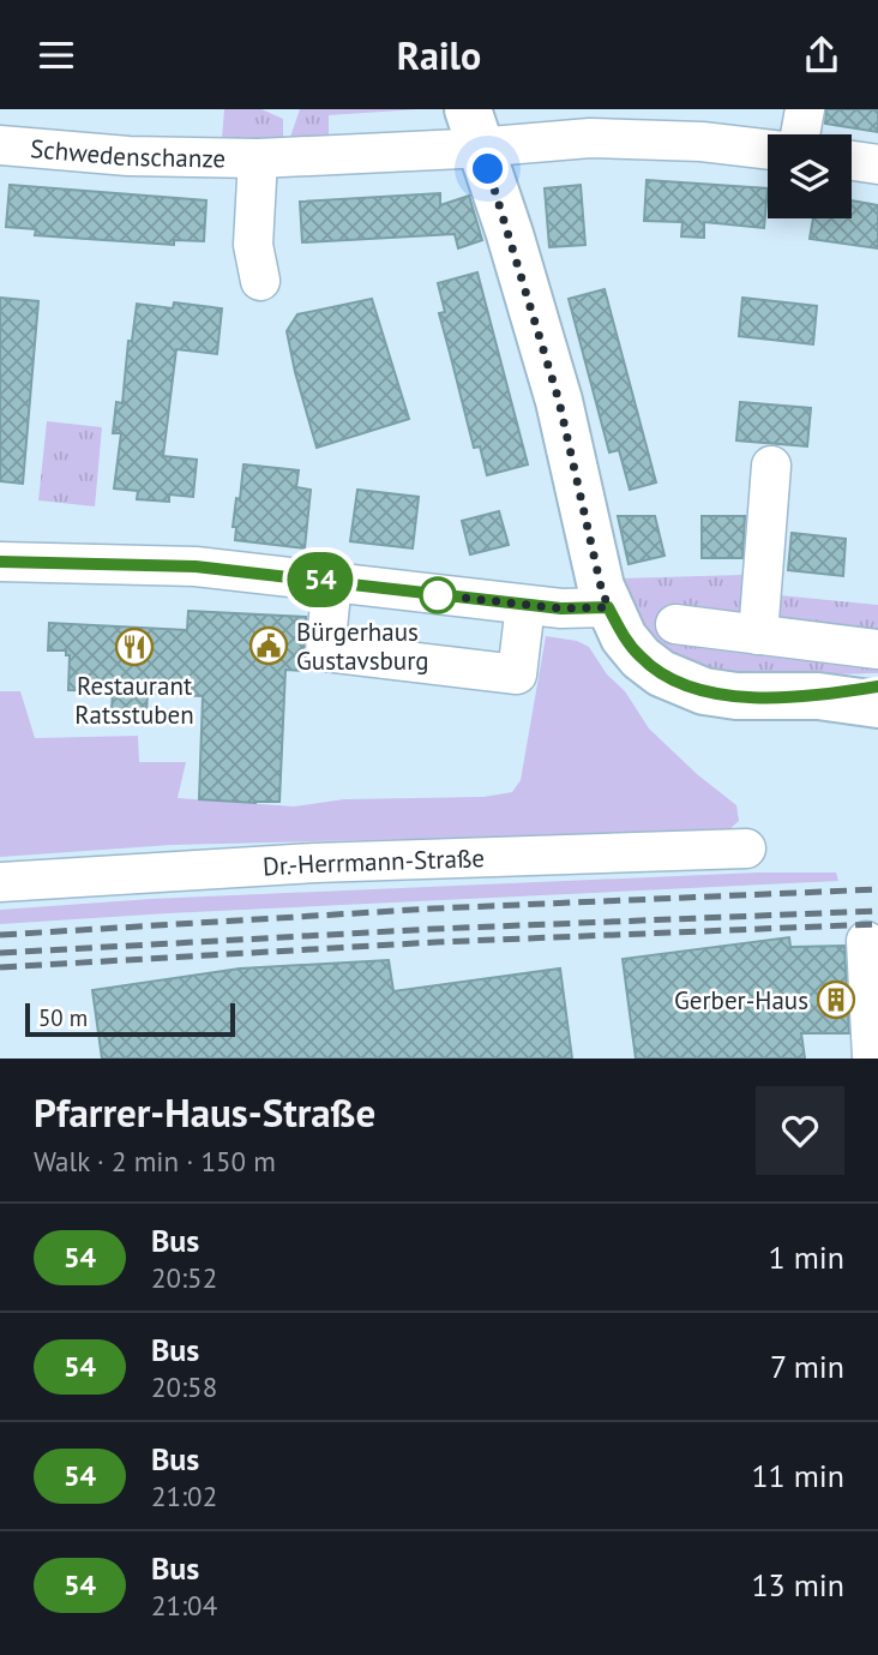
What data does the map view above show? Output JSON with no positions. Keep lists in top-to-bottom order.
{
  "streets": {
    "street": ["Schwedenschanze", "Dr.-Herrmann-Straße"]
  },
  "places": {
    "public building": ["Bürgerhaus Gustavsburg"],
    "restaurant": ["Restaurant Ratsstuben"],
    "building": ["Gerber-Haus"]
  },
  "lines": ["bus line 54"],
  "scale_bar": "50 m",
  "page": {
    "header": "Railo",
    "on_map": "54",
    "scale": "50 m",
    "heading": ["Pfarrer-Haus-Straße", "Walk · 2 min · 150 m"],
    "list": [
      {
        "mark": "54",
        "name": "Bus",
        "note": "20:52",
        "value": "1 min"
      },
      {
        "mark": "54",
        "name": "Bus",
        "note": "20:58",
        "value": "7 min"
      },
      {
        "mark": "54",
        "name": "Bus",
        "note": "21:02",
        "value": "11 min"
      },
      {
        "mark": "54",
        "name": "Bus",
        "note": "21:04",
        "value": "13 min"
      }
    ]
  }
}
